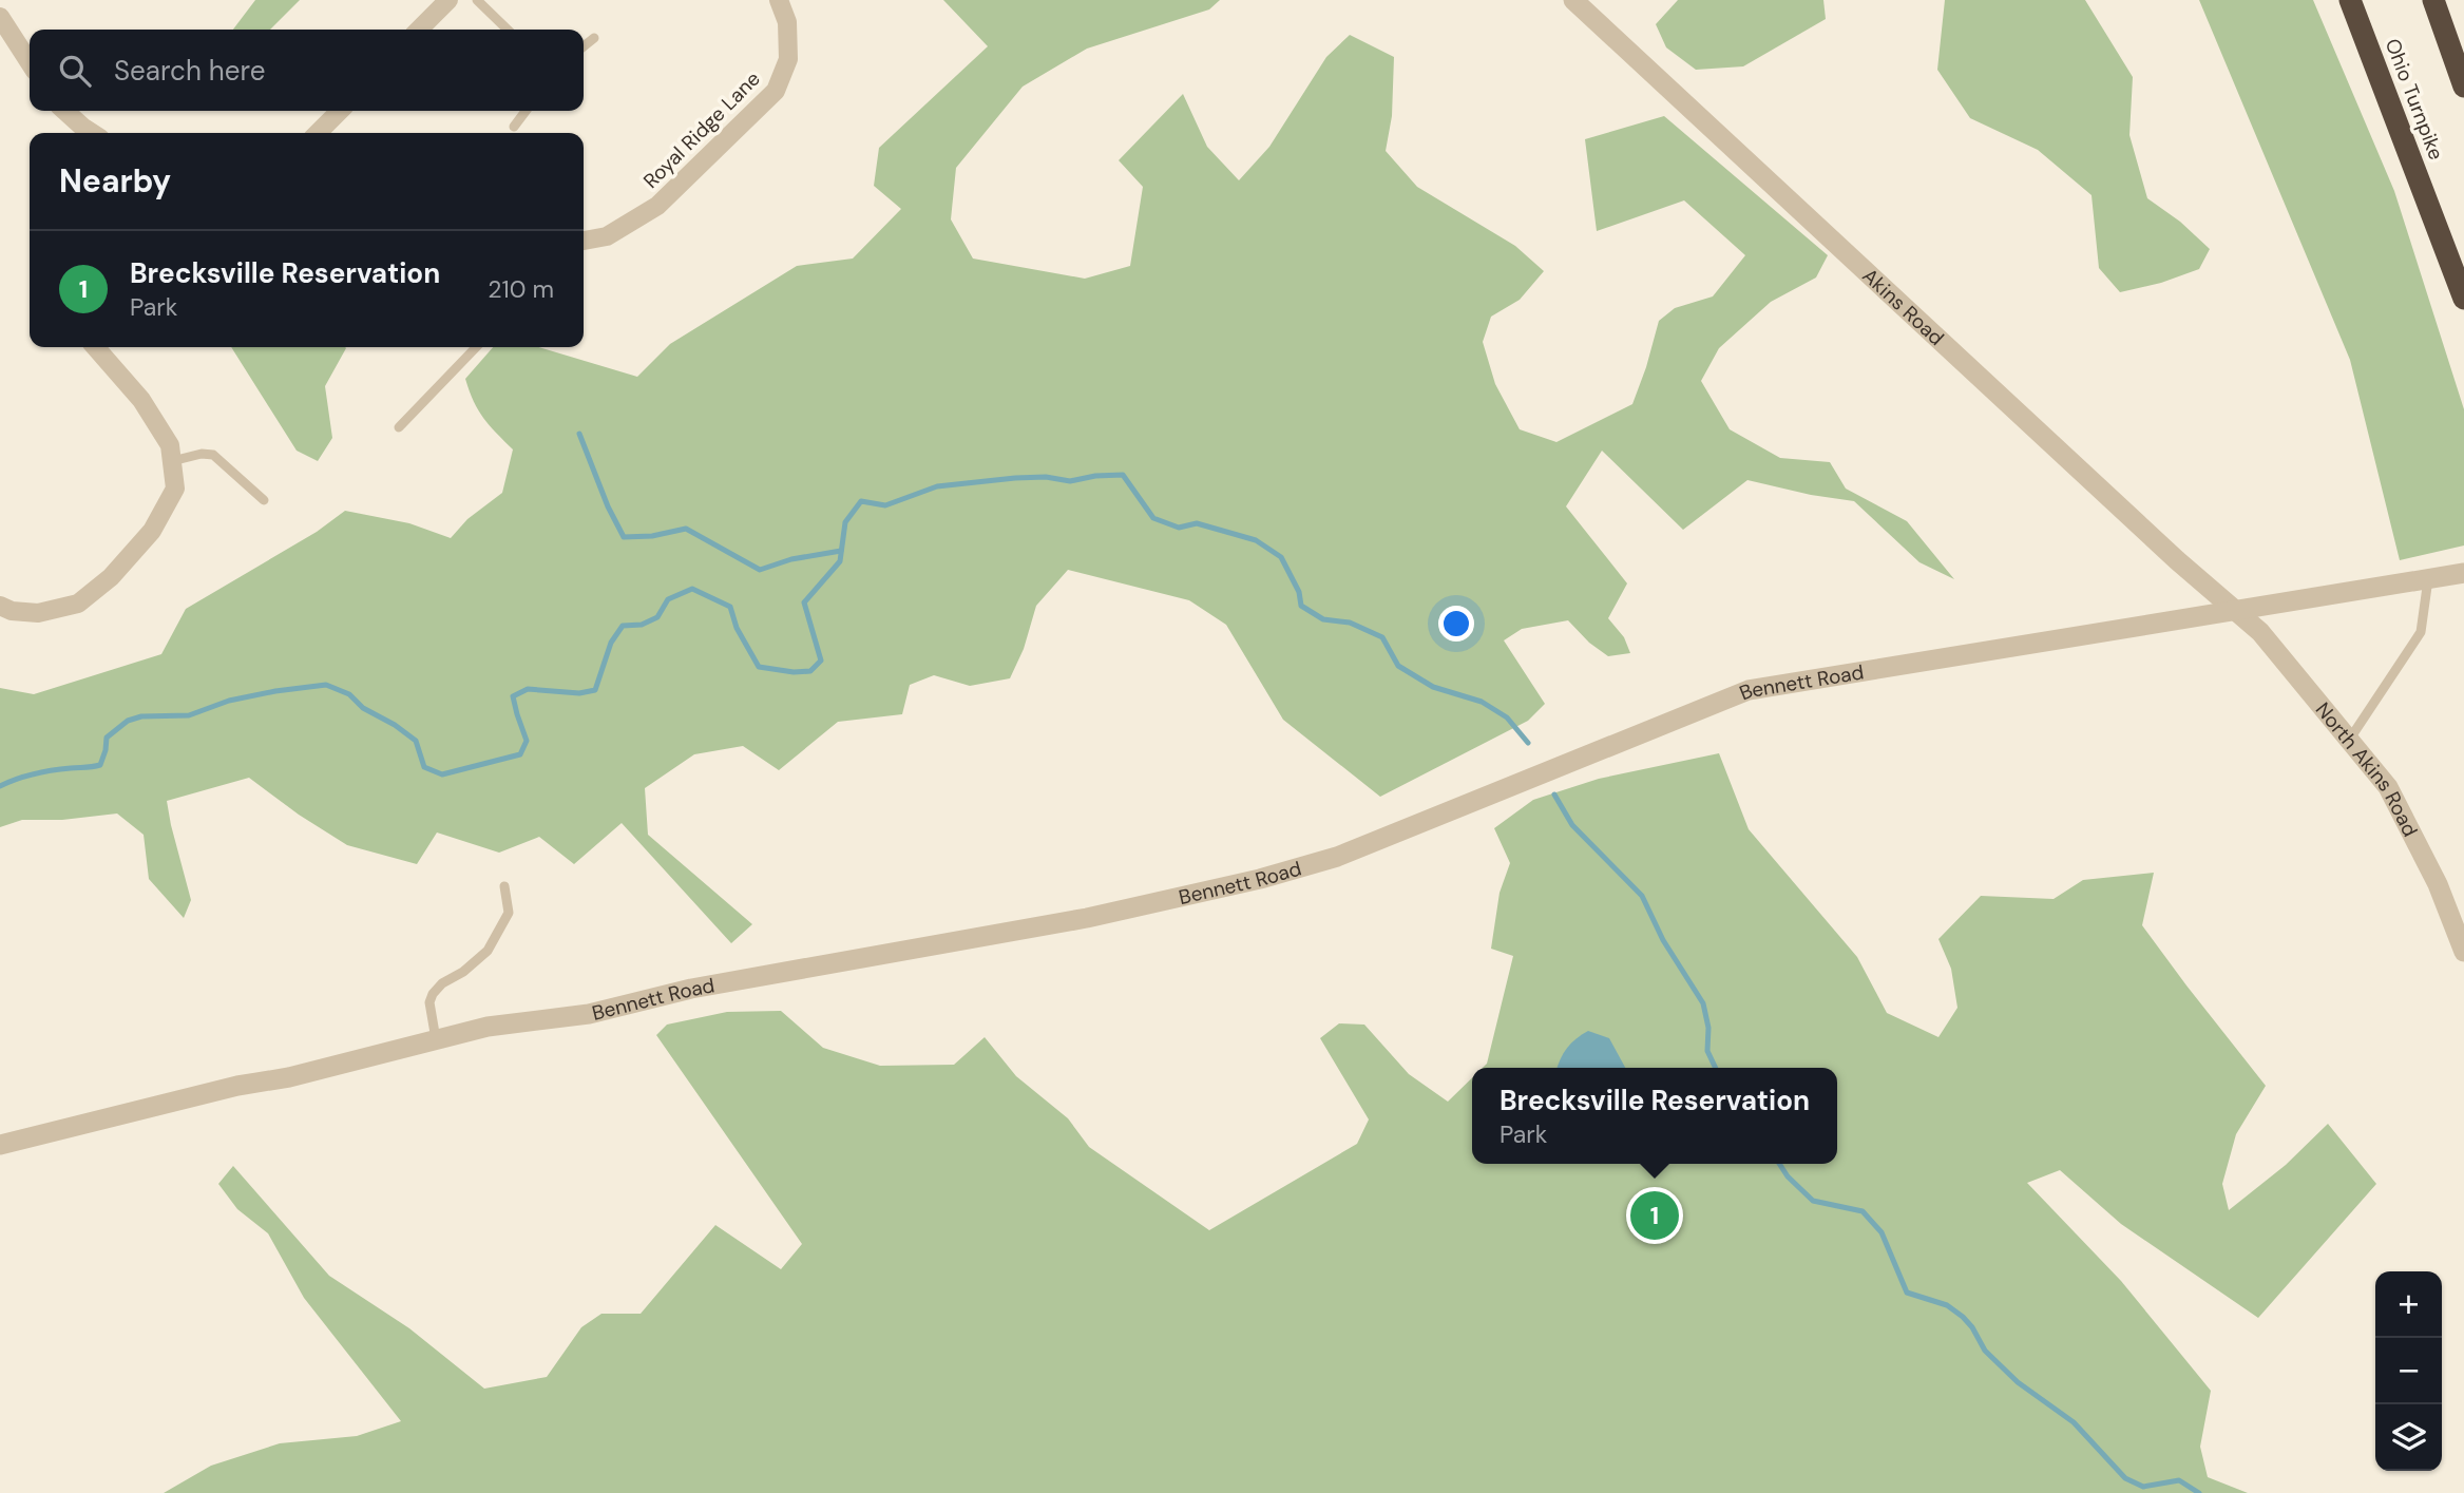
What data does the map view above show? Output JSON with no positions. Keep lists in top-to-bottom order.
{
  "streets": {
    "highway": ["Ohio Turnpike"],
    "street": [
      "Royal Ridge Lane",
      "Akins Road",
      "Bennett Road",
      "North Akins Road"
    ]
  },
  "crossings": [
    ["Akins Road", "Bennett Road"],
    ["Akins Road", "North Akins Road"],
    ["Bennett Road", "North Akins Road"]
  ],
  "page": {
    "search": "Search here",
    "heading": "Nearby",
    "list": [
      {
        "mark": "1",
        "name": "Brecksville Reservation",
        "note": "Park",
        "value": "210 m"
      }
    ],
    "popup": ["Brecksville Reservation", "Park"],
    "pins": "1",
    "map_buttons": ["+", "−"]
  }
}
